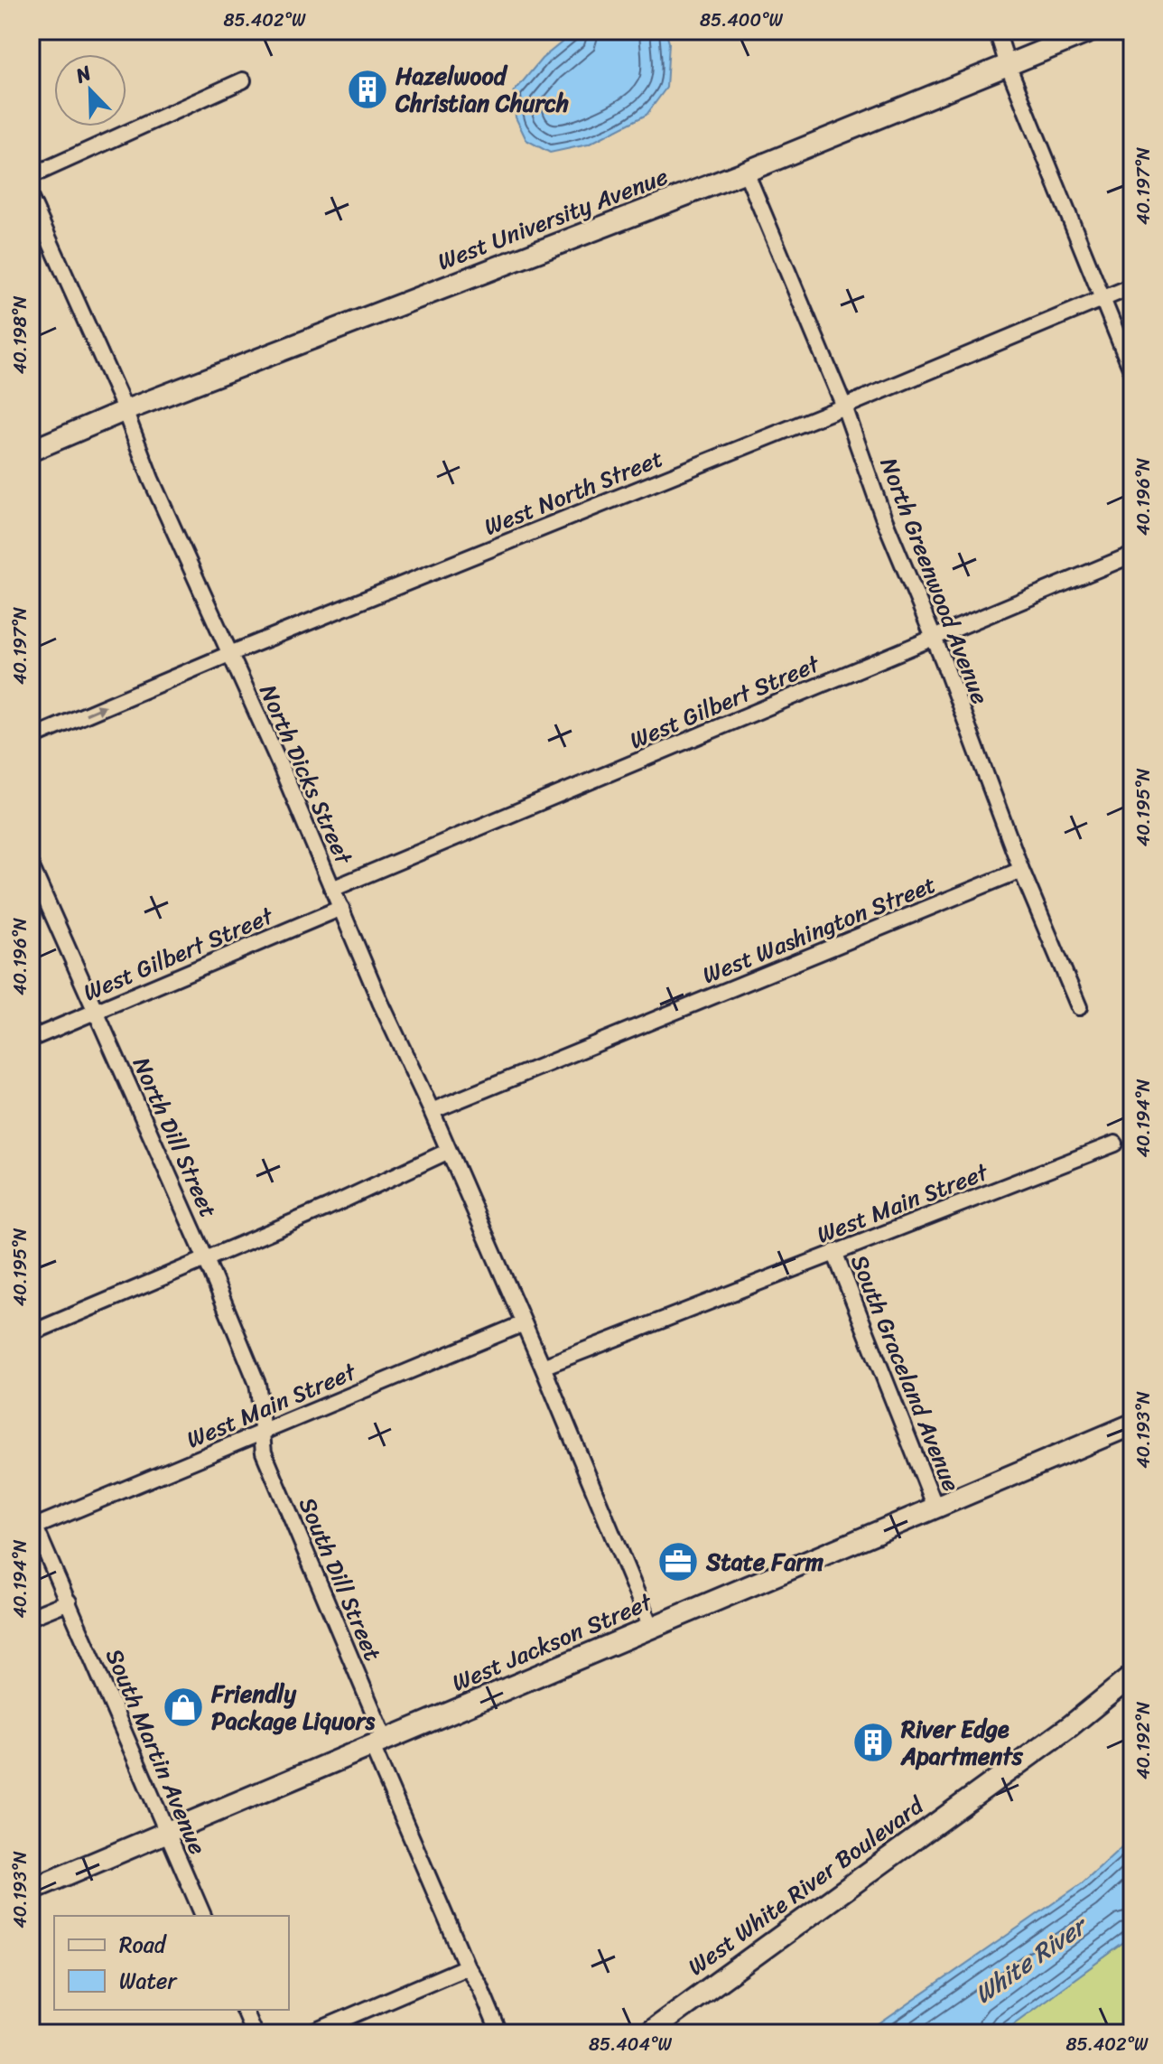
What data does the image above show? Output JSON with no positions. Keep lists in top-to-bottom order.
{
  "streets": {
    "street": [
      "West University Avenue",
      "West North Street",
      "North Greenwood Avenue",
      "West Gilbert Street",
      "North Dicks Street",
      "West Washington Street",
      "North Dill Street",
      "West Main Street",
      "South Graceland Avenue",
      "South Dill Street",
      "West Jackson Street",
      "South Martin Avenue",
      "West White River Boulevard"
    ]
  },
  "crossings": [
    ["West University Avenue", "North Greenwood Avenue"],
    ["West University Avenue", "North Dicks Street"],
    ["West North Street", "North Greenwood Avenue"],
    ["West North Street", "North Dicks Street"],
    ["North Greenwood Avenue", "West Gilbert Street"],
    ["North Greenwood Avenue", "West Washington Street"],
    ["West Gilbert Street", "North Dicks Street"],
    ["West Gilbert Street", "North Dill Street"],
    ["North Dicks Street", "West Washington Street"],
    ["North Dicks Street", "West Main Street"],
    ["North Dicks Street", "West Jackson Street"],
    ["North Dill Street", "West Main Street"],
    ["North Dill Street", "South Dill Street"],
    ["West Main Street", "South Graceland Avenue"],
    ["West Main Street", "South Dill Street"],
    ["West Main Street", "South Martin Avenue"],
    ["South Graceland Avenue", "West Jackson Street"],
    ["South Dill Street", "West Jackson Street"],
    ["West Jackson Street", "South Martin Avenue"]
  ],
  "water": ["White River"],
  "places": {
    "building": ["Hazelwood Christian Church", "River Edge Apartments"],
    "office": ["State Farm"],
    "shop": ["Friendly Package Liquors"]
  },
  "legend": ["Road", "Water"],
  "north": "top left",
  "coordinates": [
    "85.402°W",
    "85.400°W",
    "40.197°N",
    "40.198°N",
    "40.196°N",
    "40.195°N",
    "40.194°N",
    "40.193°N",
    "40.192°N",
    "85.404°W"
  ]
}
